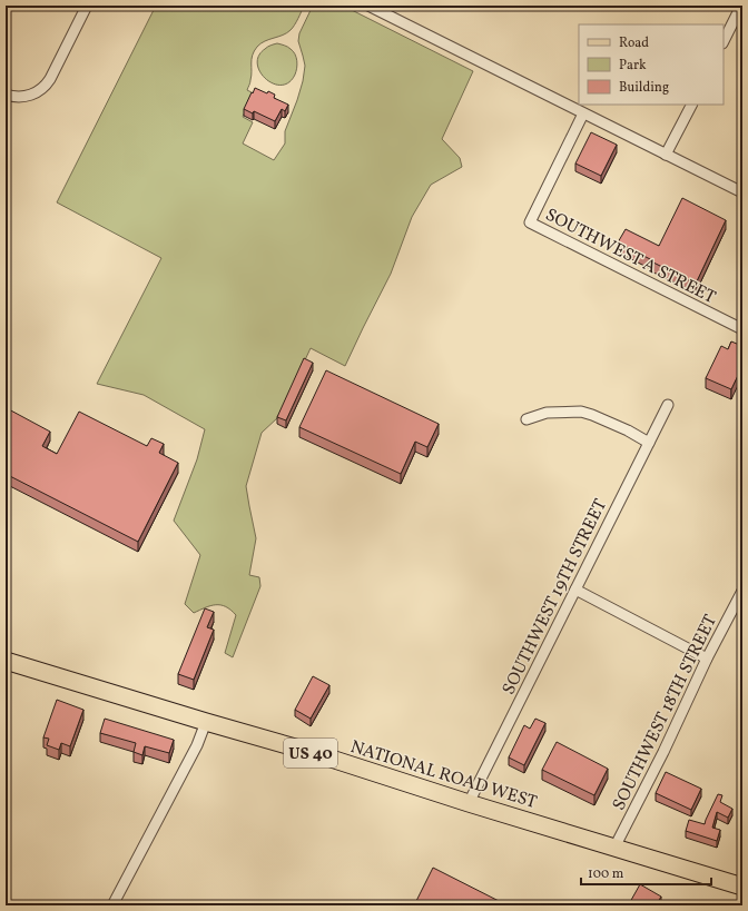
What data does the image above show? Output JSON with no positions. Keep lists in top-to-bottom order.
{
  "streets": {
    "main road": ["US 40", "NATIONAL ROAD WEST"],
    "street": ["SOUTHWEST A STREET", "SOUTHWEST 19TH STREET", "SOUTHWEST 18TH STREET"]
  },
  "crossings": [
    ["SOUTHWEST 19TH STREET", "NATIONAL ROAD WEST"],
    ["SOUTHWEST 18TH STREET", "NATIONAL ROAD WEST"]
  ],
  "legend": ["Road", "Park", "Building"],
  "scale_bar": "100 m"
}
